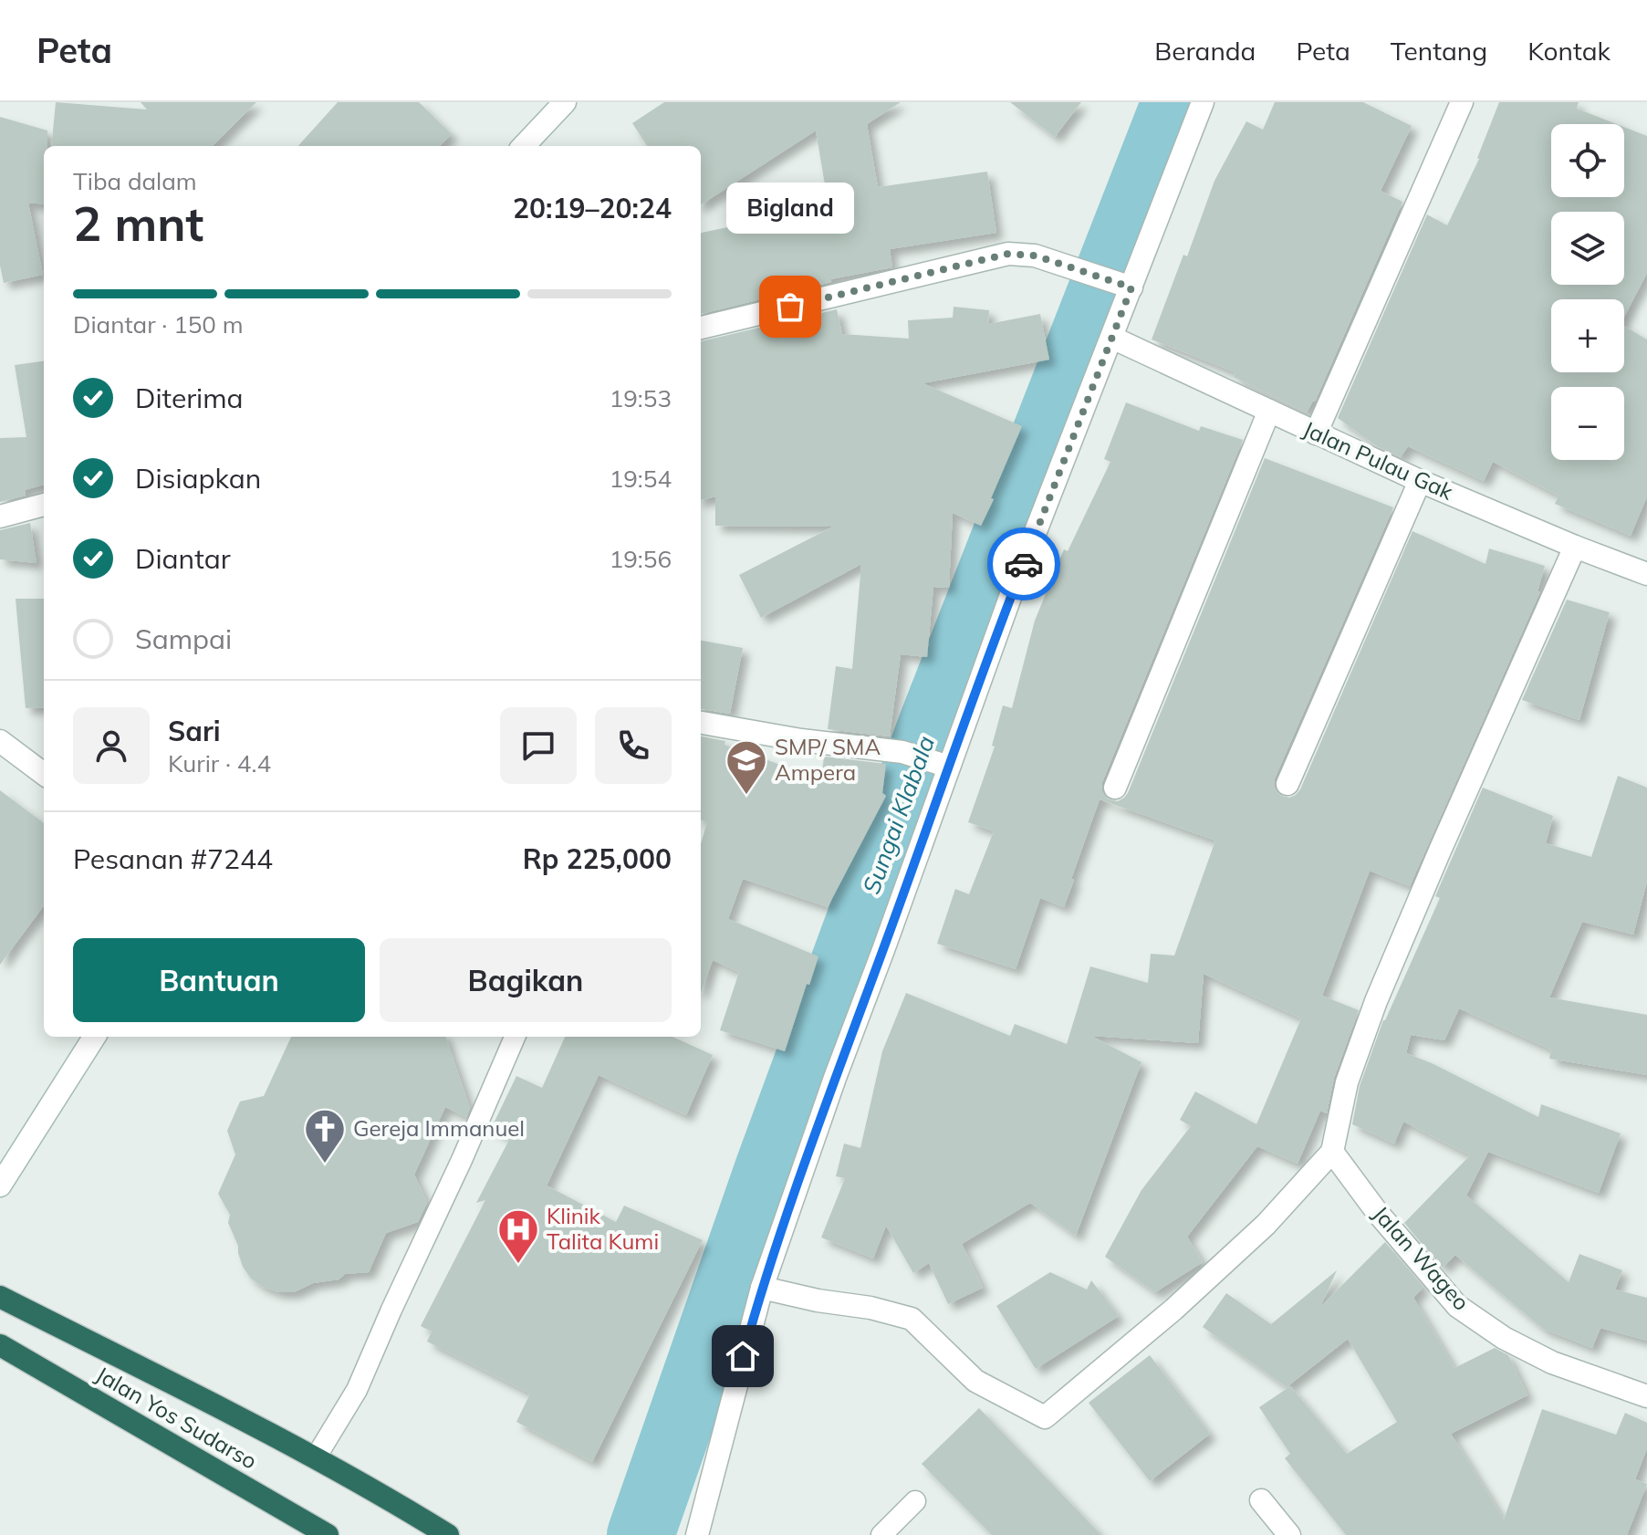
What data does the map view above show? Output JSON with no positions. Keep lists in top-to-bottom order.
{
  "streets": {
    "highway": ["Jalan Yos Sudarso"],
    "street": ["Jalan Pulau Gak", "Jalan Wageo"]
  },
  "water": ["Sungai Klabala"],
  "places": {
    "other": ["Bigland"],
    "school or university": ["SMP/ SMA Ampera"],
    "church": ["Gereja Immanuel"],
    "hospital": ["Klinik Talita Kumi"]
  },
  "page": {
    "header": "Peta",
    "nav": [
      "Beranda",
      "Peta",
      "Tentang",
      "Kontak"
    ],
    "map_buttons": ["+", "−"],
    "heading": ["2 mnt", "Tiba dalam", "20:19–20:24"],
    "panel": [
      "Sari",
      "Kurir · 4.4",
      "Pesanan #7244",
      "Rp 225,000"
    ],
    "bubble": "Bigland",
    "bar": "Diantar · 150 m",
    "list": [
      ["Diterima", "19:53"],
      ["Disiapkan", "19:54"],
      ["Diantar", "19:56"],
      "Sampai"
    ],
    "buttons": ["Bantuan", "Bagikan"]
  }
}
